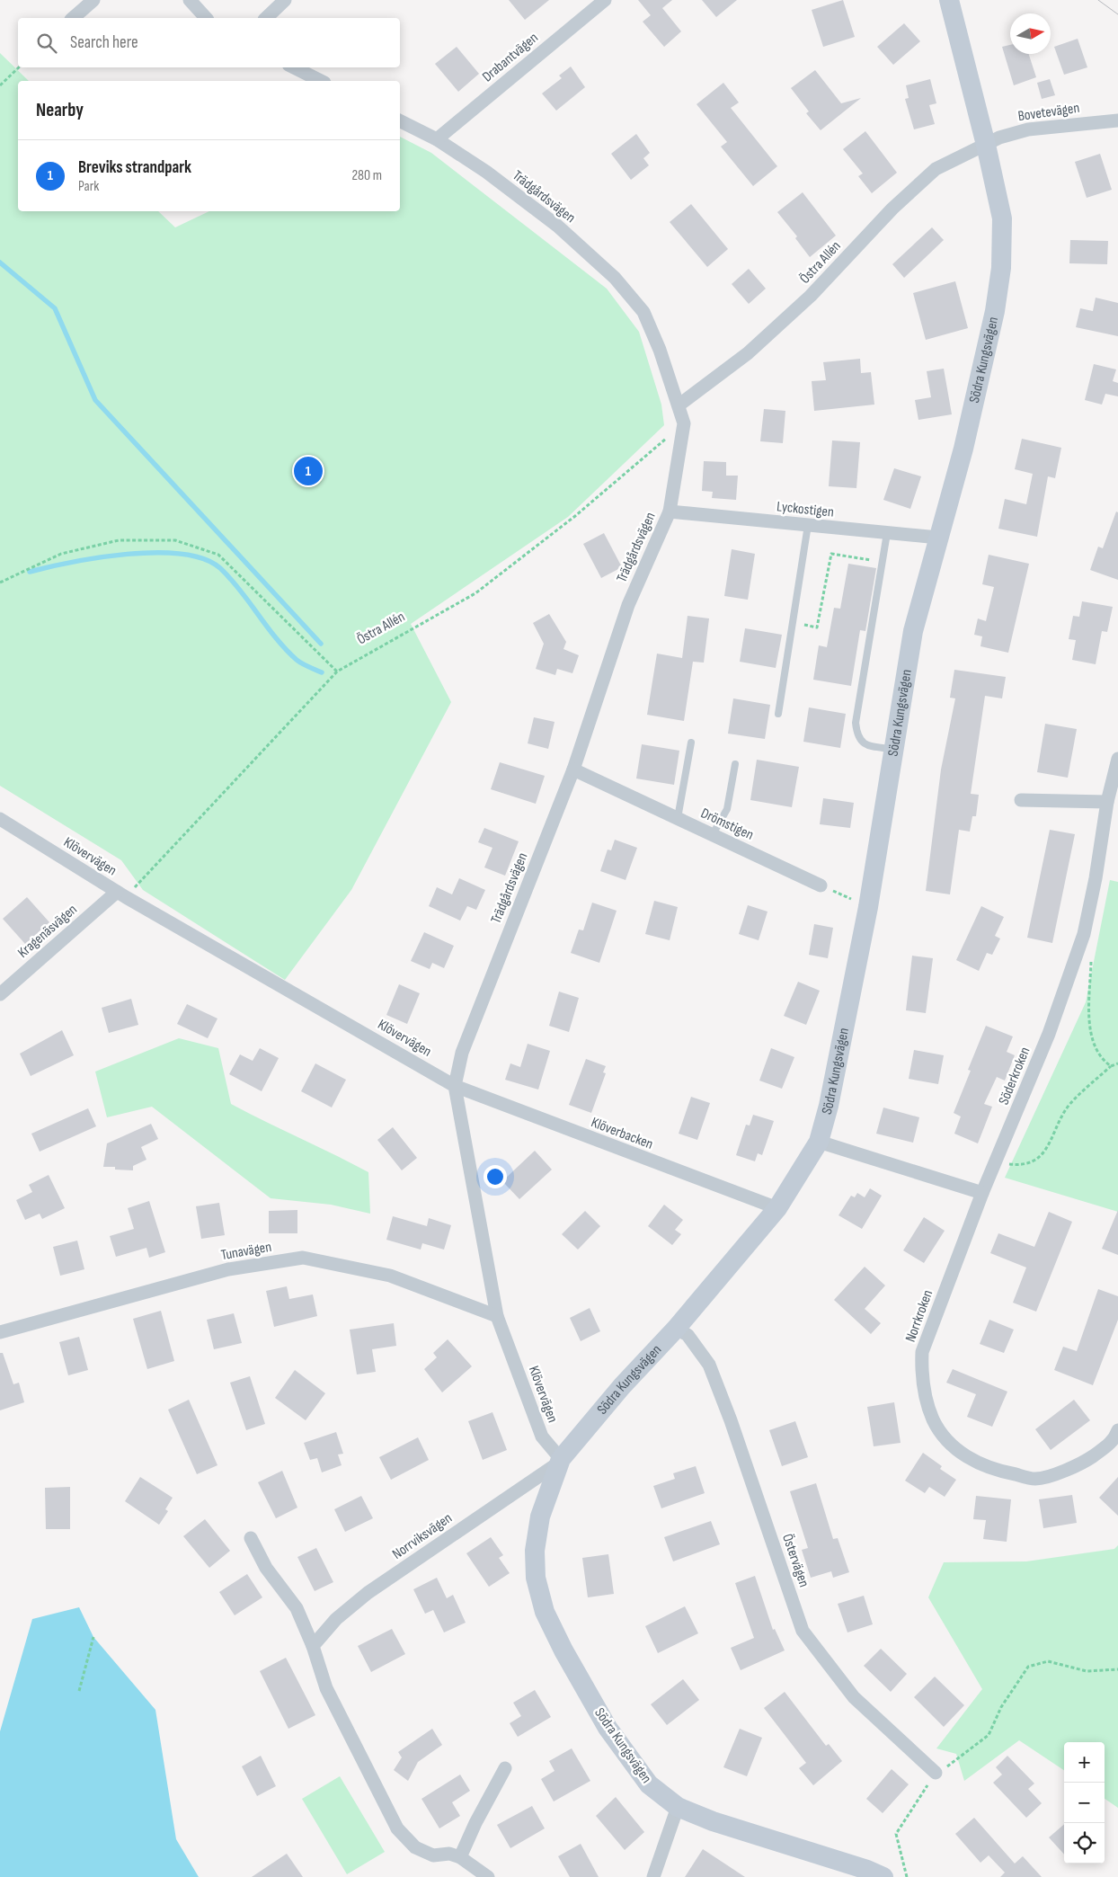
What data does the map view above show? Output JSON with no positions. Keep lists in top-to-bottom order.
{
  "streets": {
    "street": [
      "Drabantvägen",
      "Bovetevägen",
      "Trädgårdsvägen",
      "Östra Allén",
      "Södra Kungsvägen",
      "Lyckostigen",
      "Drömstigen",
      "Klövervägen",
      "Kragenäsvägen",
      "Söderkroken",
      "Klöverbacken",
      "Tunavägen",
      "Norrkroken",
      "Norrviksvägen",
      "Östervägen"
    ]
  },
  "crossings": [
    ["Drabantvägen", "Trädgårdsvägen"],
    ["Bovetevägen", "Östra Allén"],
    ["Bovetevägen", "Södra Kungsvägen"],
    ["Trädgårdsvägen", "Östra Allén"],
    ["Trädgårdsvägen", "Lyckostigen"],
    ["Trädgårdsvägen", "Drömstigen"],
    ["Trädgårdsvägen", "Klövervägen"],
    ["Trädgårdsvägen", "Klöverbacken"],
    ["Östra Allén", "Södra Kungsvägen"],
    ["Östra Allén", "Klövervägen"],
    ["Östra Allén", "Kragenäsvägen"],
    ["Södra Kungsvägen", "Lyckostigen"],
    ["Södra Kungsvägen", "Klövervägen"],
    ["Södra Kungsvägen", "Klöverbacken"],
    ["Södra Kungsvägen", "Norrviksvägen"],
    ["Södra Kungsvägen", "Östervägen"],
    ["Klövervägen", "Kragenäsvägen"],
    ["Klövervägen", "Klöverbacken"],
    ["Klövervägen", "Tunavägen"],
    ["Klövervägen", "Norrviksvägen"],
    ["Söderkroken", "Norrkroken"]
  ],
  "north": "right",
  "page": {
    "search": "Search here",
    "heading": "Nearby",
    "list": [
      {
        "mark": "1",
        "name": "Breviks strandpark",
        "note": "Park",
        "value": "280 m"
      }
    ],
    "pins": "1",
    "map_buttons": ["+", "−"]
  }
}
